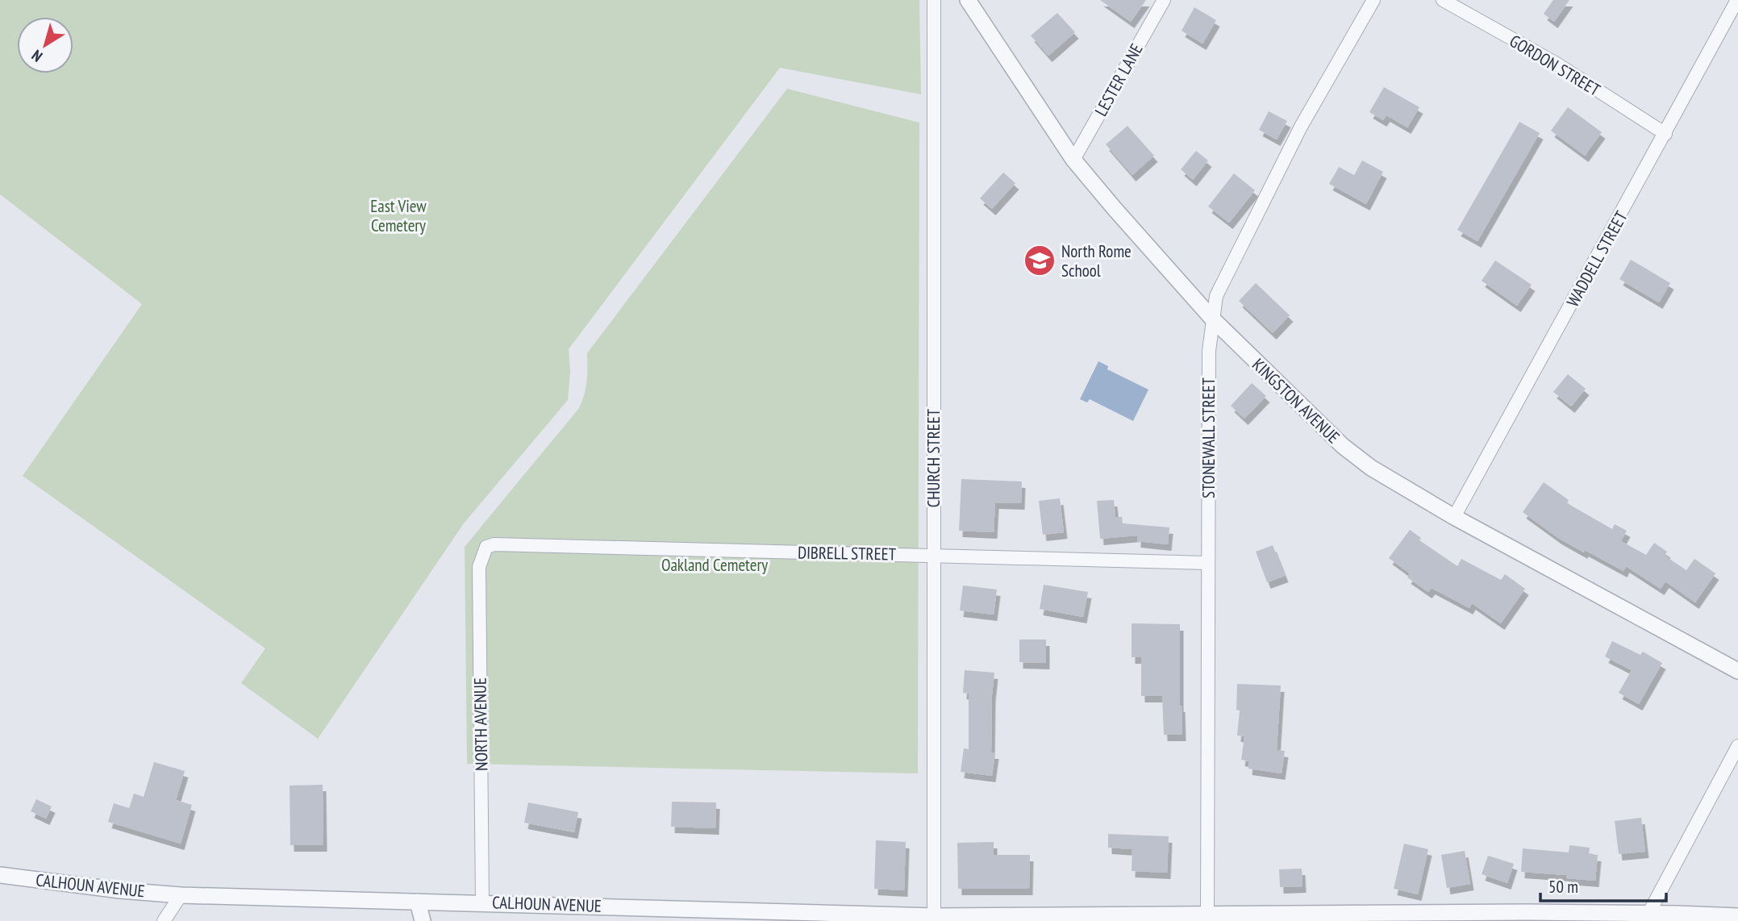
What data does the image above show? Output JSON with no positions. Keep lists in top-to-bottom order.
{
  "streets": {
    "street": [
      "GORDON STREET",
      "LESTER LANE",
      "WADDELL STREET",
      "KINGSTON AVENUE",
      "STONEWALL STREET",
      "CHURCH STREET",
      "DIBRELL STREET",
      "NORTH AVENUE",
      "CALHOUN AVENUE"
    ]
  },
  "crossings": [
    ["GORDON STREET", "WADDELL STREET"],
    ["LESTER LANE", "KINGSTON AVENUE"],
    ["WADDELL STREET", "KINGSTON AVENUE"],
    ["KINGSTON AVENUE", "STONEWALL STREET"],
    ["STONEWALL STREET", "DIBRELL STREET"],
    ["STONEWALL STREET", "CALHOUN AVENUE"],
    ["CHURCH STREET", "DIBRELL STREET"],
    ["CHURCH STREET", "CALHOUN AVENUE"],
    ["DIBRELL STREET", "NORTH AVENUE"],
    ["NORTH AVENUE", "CALHOUN AVENUE"]
  ],
  "parks": ["East View Cemetery", "Oakland Cemetery"],
  "places": {
    "school or university": ["North Rome School"]
  },
  "scale_bar": "50 m",
  "north": "bottom left"
}
